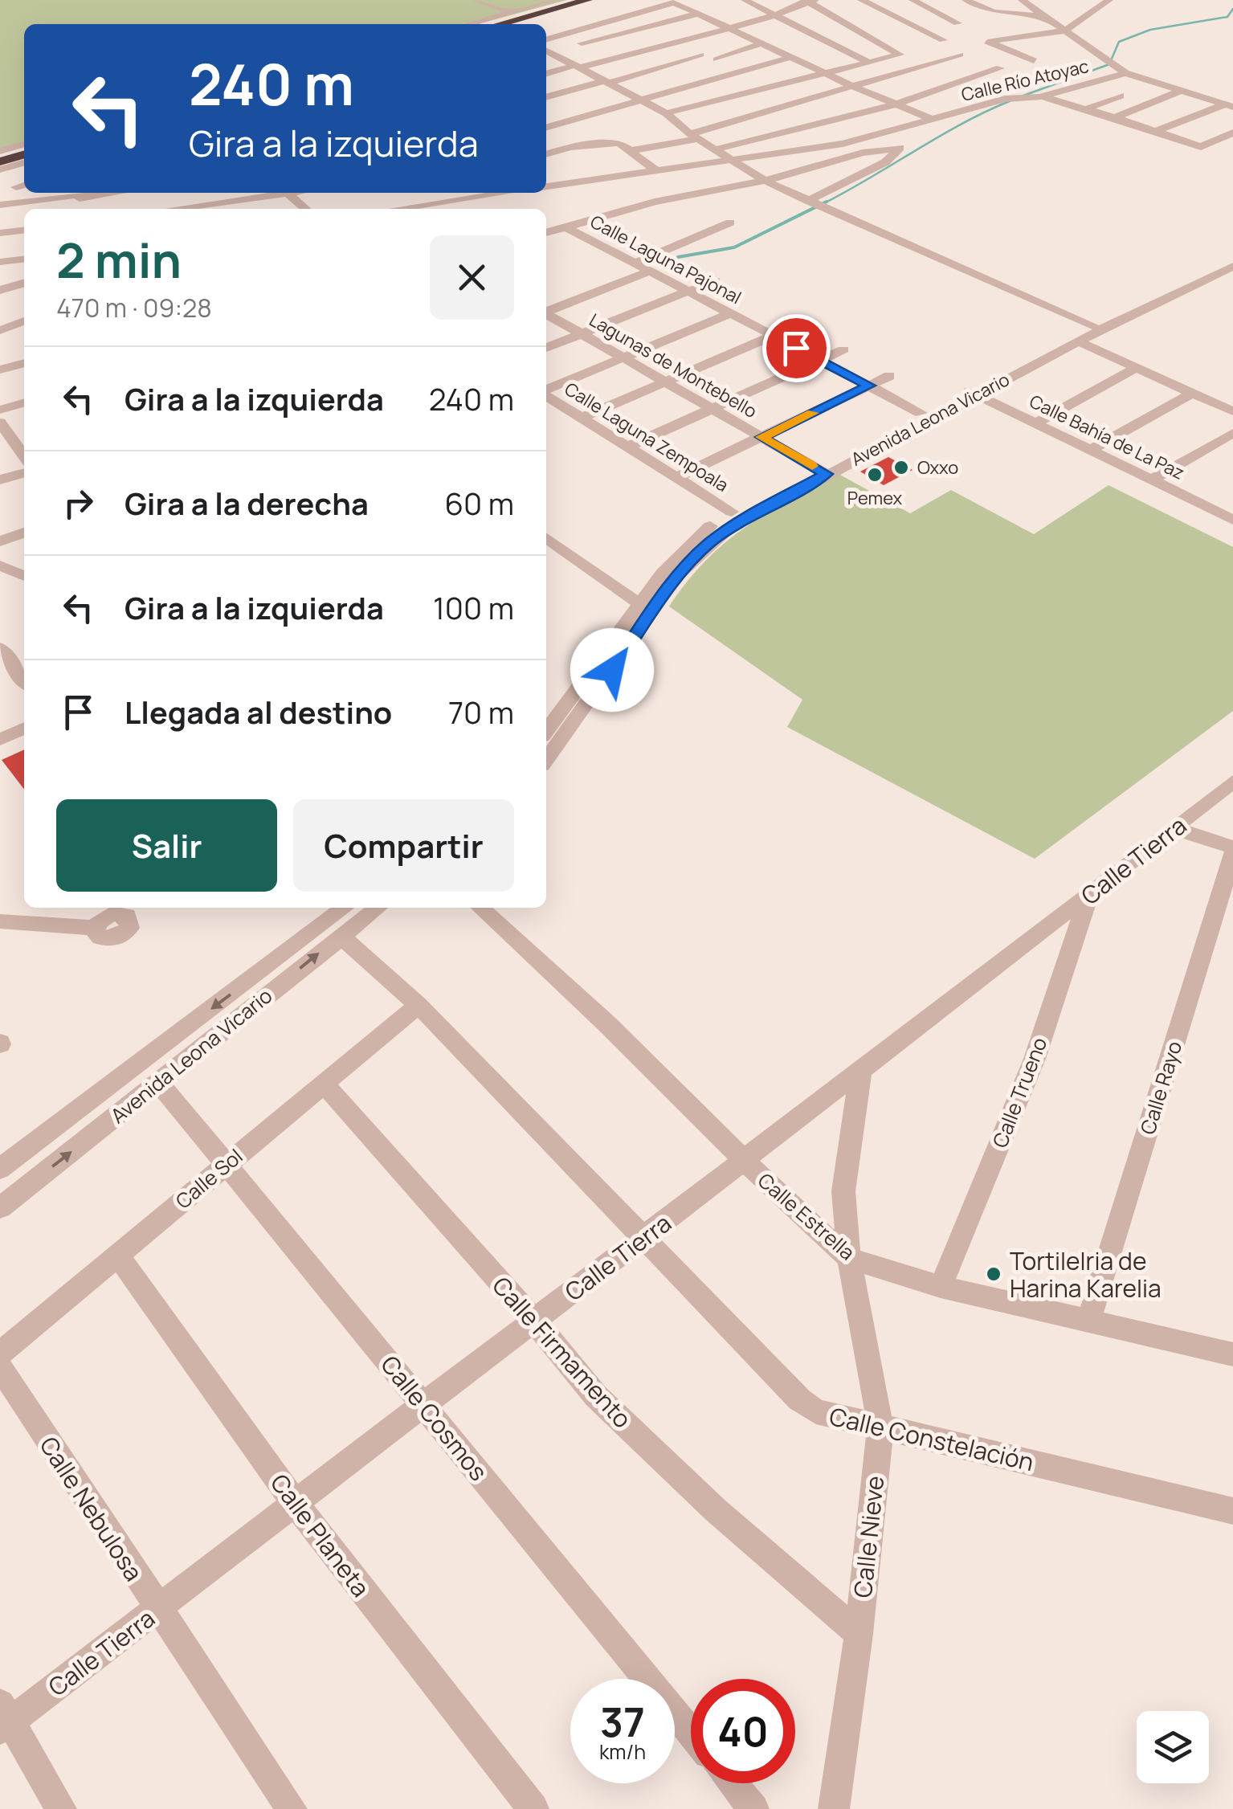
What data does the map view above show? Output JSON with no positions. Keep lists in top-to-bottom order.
{
  "streets": {
    "street": [
      "Calle Río Atoyac",
      "Calle Laguna Pajonal",
      "Lagunas de Montebello",
      "Avenida Leona Vicario",
      "Calle Laguna Zempoala",
      "Calle Bahía de La Paz",
      "Calle Tierra",
      "Calle Rayo",
      "Calle Trueno",
      "Calle Sol",
      "Calle Estrella",
      "Calle Firmamento",
      "Calle Cosmos",
      "Calle Constelación",
      "Calle Nebulosa",
      "Calle Planeta",
      "Calle Nieve"
    ]
  },
  "crossings": [
    ["Calle Laguna Pajonal", "Avenida Leona Vicario"],
    ["Lagunas de Montebello", "Avenida Leona Vicario"],
    ["Avenida Leona Vicario", "Calle Laguna Zempoala"],
    ["Avenida Leona Vicario", "Calle Bahía de La Paz"],
    ["Avenida Leona Vicario", "Calle Cosmos"],
    ["Avenida Leona Vicario", "Calle Constelación"],
    ["Calle Tierra", "Calle Trueno"],
    ["Calle Tierra", "Calle Estrella"],
    ["Calle Tierra", "Calle Firmamento"],
    ["Calle Tierra", "Calle Cosmos"],
    ["Calle Tierra", "Calle Constelación"],
    ["Calle Tierra", "Calle Nebulosa"],
    ["Calle Tierra", "Calle Planeta"],
    ["Calle Tierra", "Calle Nieve"],
    ["Calle Rayo", "Calle Estrella"],
    ["Calle Trueno", "Calle Estrella"],
    ["Calle Sol", "Calle Firmamento"],
    ["Calle Sol", "Calle Cosmos"],
    ["Calle Sol", "Calle Constelación"],
    ["Calle Sol", "Calle Planeta"],
    ["Calle Estrella", "Calle Nieve"],
    ["Calle Firmamento", "Calle Nieve"],
    ["Calle Constelación", "Calle Nieve"]
  ],
  "places": ["Oxxo", "Pemex", "Tortilelria de Harina Karelia"],
  "page": {
    "turn": ["240 m", "Gira a la izquierda"],
    "heading": ["2 min", "470 m · 09:28"],
    "list": [
      {
        "name": "Gira a la izquierda",
        "value": "240 m"
      },
      {
        "name": "Gira a la derecha",
        "value": "60 m"
      },
      {
        "name": "Gira a la izquierda",
        "value": "100 m"
      },
      {
        "name": "Llegada al destino",
        "value": "70 m"
      }
    ],
    "buttons": ["Salir", "Compartir"],
    "speed": "37 km/h",
    "limit": "40"
  }
}
